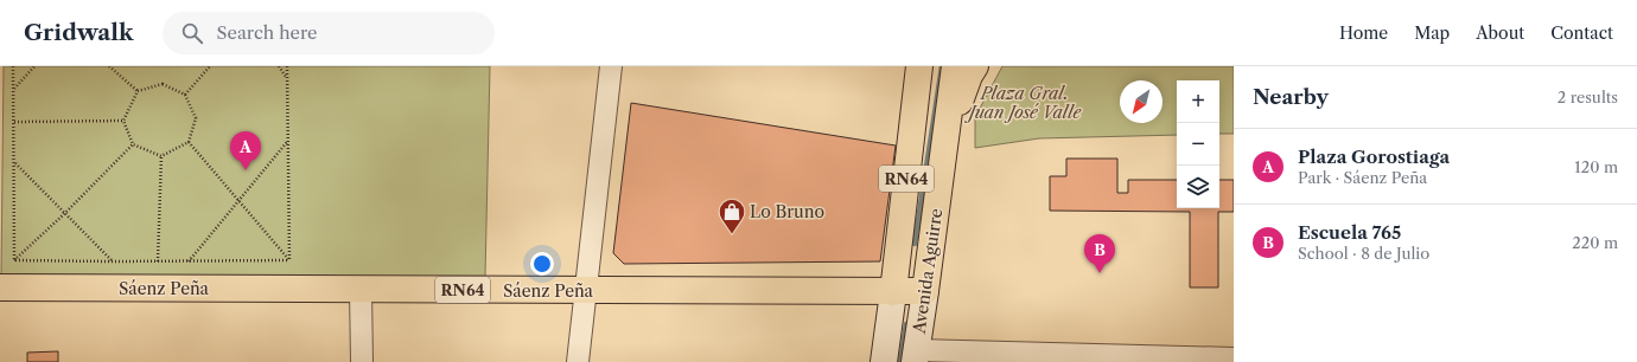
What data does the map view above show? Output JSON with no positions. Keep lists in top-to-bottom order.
{
  "streets": {
    "main road": ["RN64", "Avenida Aguirre", "Sáenz Peña"]
  },
  "crossings": [
    ["Avenida Aguirre", "Sáenz Peña"]
  ],
  "parks": ["Plaza Gral. Juan José Valle"],
  "places": {
    "shop": ["Lo Bruno"]
  },
  "north": "bottom left",
  "page": {
    "header": "Gridwalk",
    "search": "Search here",
    "nav": [
      "Home",
      "Map",
      "About",
      "Contact"
    ],
    "heading": ["Nearby", "2 results"],
    "map_buttons": ["+", "−"],
    "list": [
      {
        "mark": "A",
        "name": "Plaza Gorostiaga",
        "note": "Park · Sáenz Peña",
        "value": "120 m"
      },
      {
        "mark": "B",
        "name": "Escuela 765",
        "note": "School · 8 de Julio",
        "value": "220 m"
      }
    ],
    "pins": ["A", "B"]
  }
}
